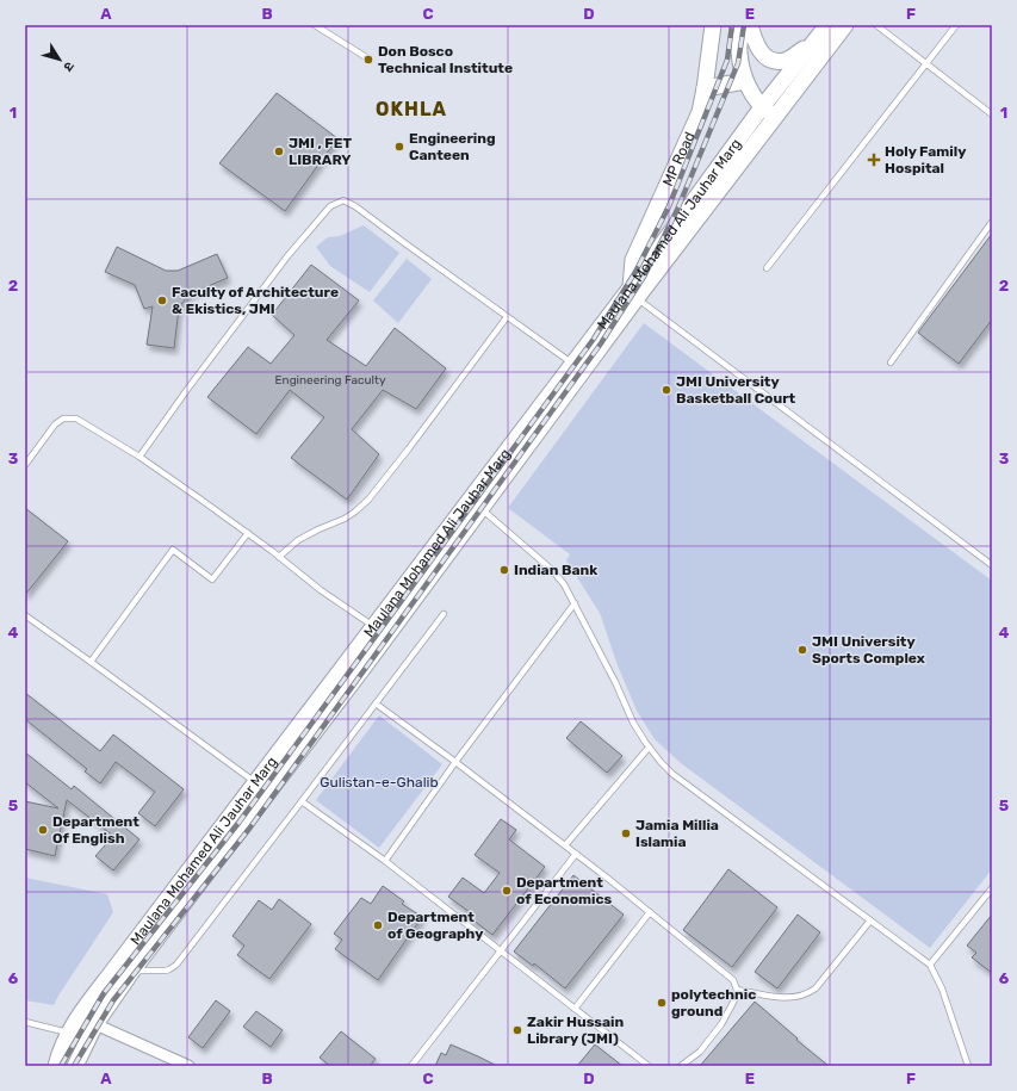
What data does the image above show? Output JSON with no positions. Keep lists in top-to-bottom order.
{
  "streets": {
    "main road": ["MP Road", "Maulana Mohamed Ali Jauhar Marg"]
  },
  "crossings": [
    ["MP Road", "Maulana Mohamed Ali Jauhar Marg"]
  ],
  "districts": ["OKHLA"],
  "parks": ["Gulistan-e-Ghalib"],
  "places": {
    "other": [
      "Don Bosco Technical Institute",
      "Engineering Canteen",
      "JMI , FET LIBRARY",
      "Faculty of Architecture & Ekistics, JMI",
      "JMI University Basketball Court",
      "Indian Bank",
      "JMI University Sports Complex",
      "Department Of English",
      "Jamia Millia Islamia",
      "Department of Economics",
      "Department of Geography",
      "polytechnic ground",
      "Zakir Hussain Library (JMI)"
    ],
    "health": ["Holy Family Hospital"]
  },
  "house_numbers": ["Engineering Faculty"],
  "north": "bottom right",
  "grid": {
    "columns": [
      "A",
      "B",
      "C",
      "D",
      "E",
      "F"
    ],
    "rows": [
      "1",
      "2",
      "3",
      "4",
      "5",
      "6"
    ]
  }
}
